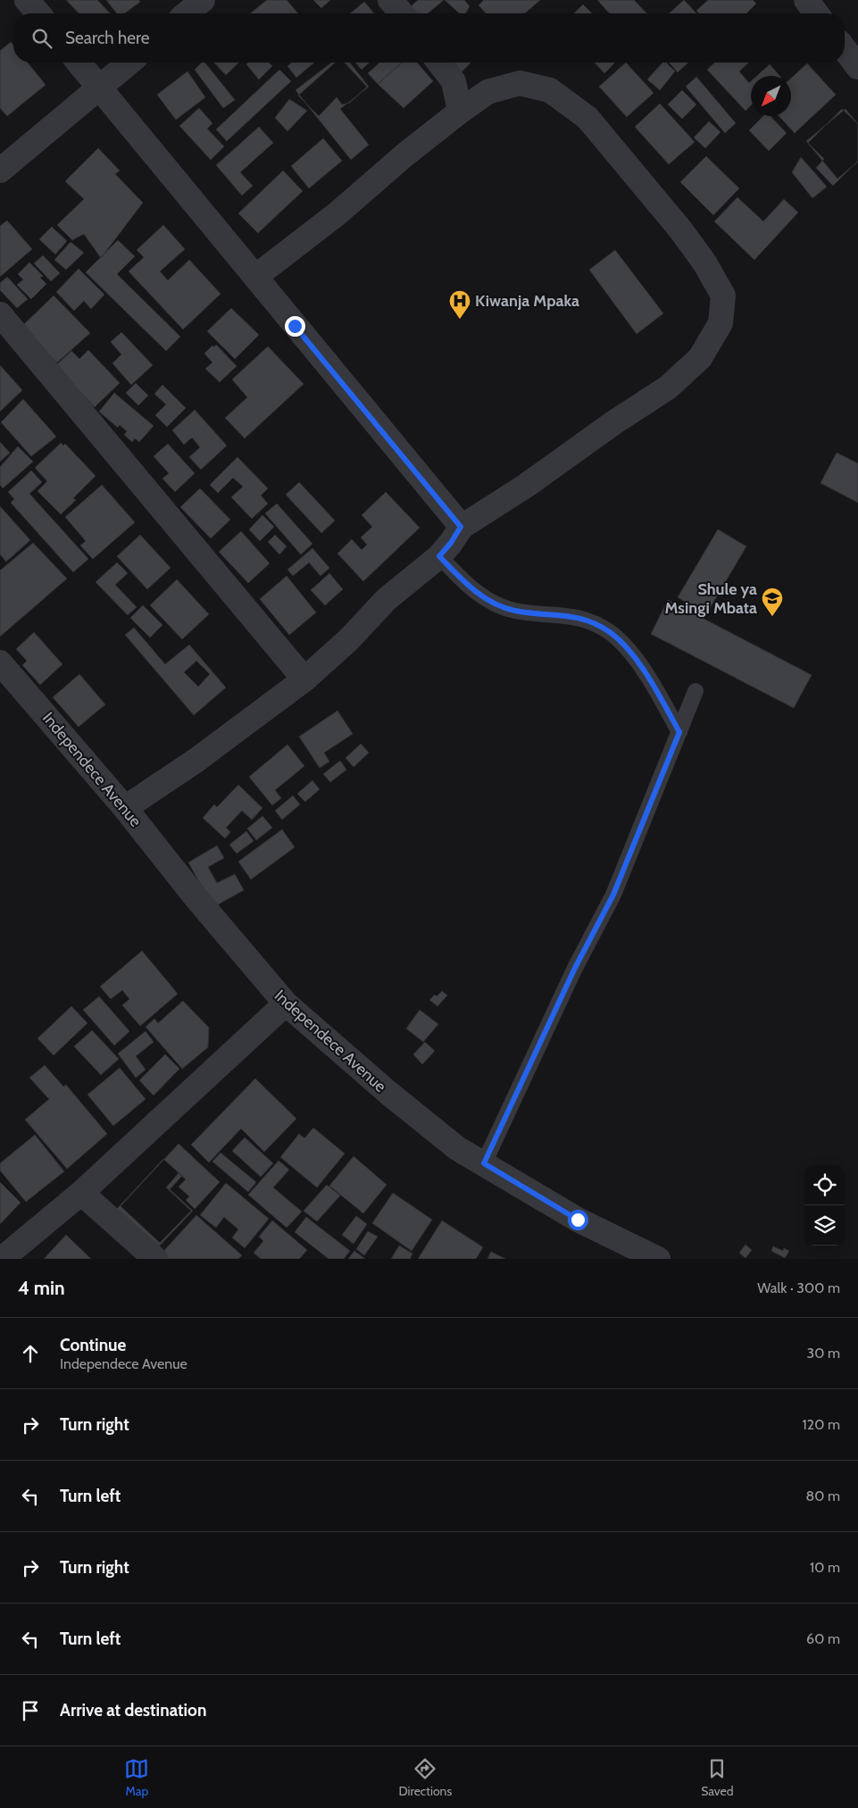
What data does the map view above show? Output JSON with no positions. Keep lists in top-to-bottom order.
{
  "streets": {
    "street": ["Independece Avenue"]
  },
  "places": {
    "hospital": ["Kiwanja Mpaka"],
    "school or university": ["Shule ya Msingi Mbata"]
  },
  "north": "bottom left",
  "page": {
    "search": "Search here",
    "heading": ["4 min", "Walk · 300 m"],
    "list": [
      ["Continue", "Independece Avenue", "30 m"],
      ["Turn right", "120 m"],
      ["Turn left", "80 m"],
      ["Turn right", "10 m"],
      ["Turn left", "60 m"],
      "Arrive at destination"
    ],
    "nav": ["Map", "Directions", "Saved"]
  }
}
